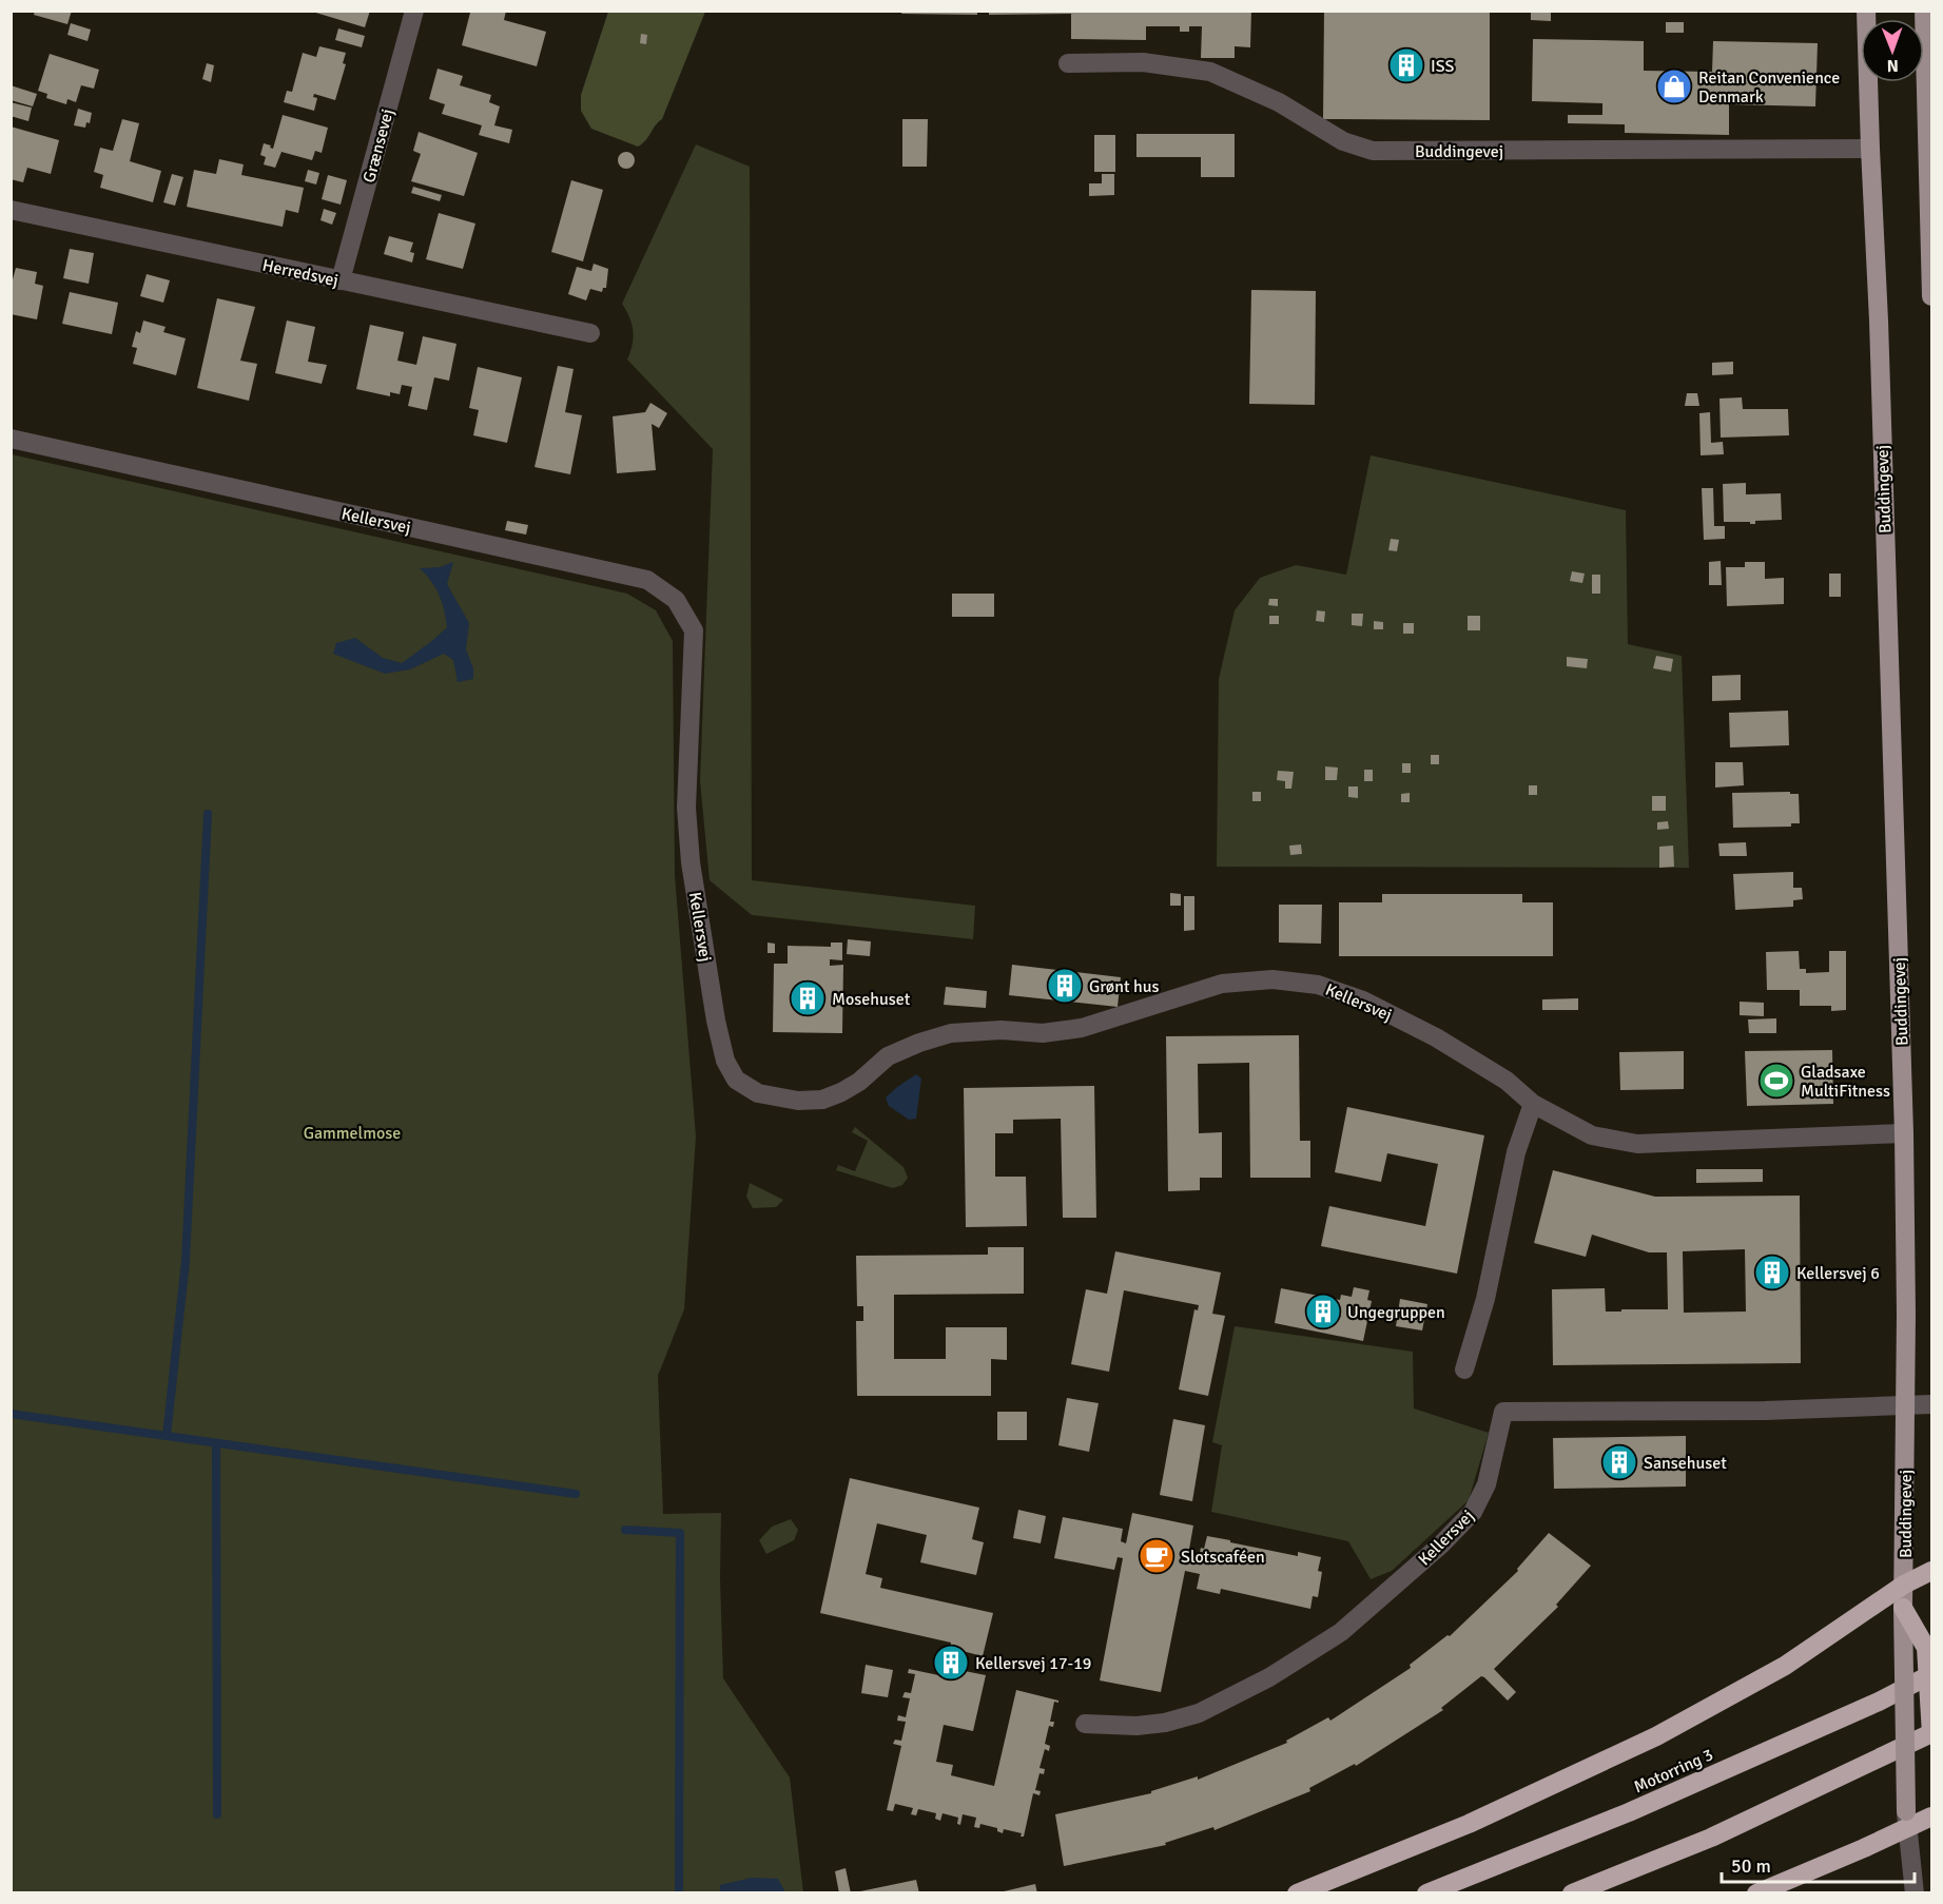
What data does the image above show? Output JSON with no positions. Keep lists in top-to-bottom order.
{
  "streets": {
    "highway": ["Motorring 3"],
    "main road": ["Buddingevej"],
    "street": ["Grænsevej", "Herredsvej", "Kellersvej"]
  },
  "crossings": [
    ["Grænsevej", "Herredsvej"],
    ["Buddingevej", "Kellersvej"]
  ],
  "parks": ["Gammelmose"],
  "places": {
    "building": [
      "ISS",
      "Grønt hus",
      "Mosehuset",
      "Kellersvej 6",
      "Ungegruppen",
      "Sansehuset",
      "Kellersvej 17-19"
    ],
    "shop": ["Reitan Convenience Denmark"],
    "sports": ["Gladsaxe MultiFitness"],
    "cafe": ["Slotscaféen"]
  },
  "scale_bar": "50 m",
  "north": "bottom"
}
